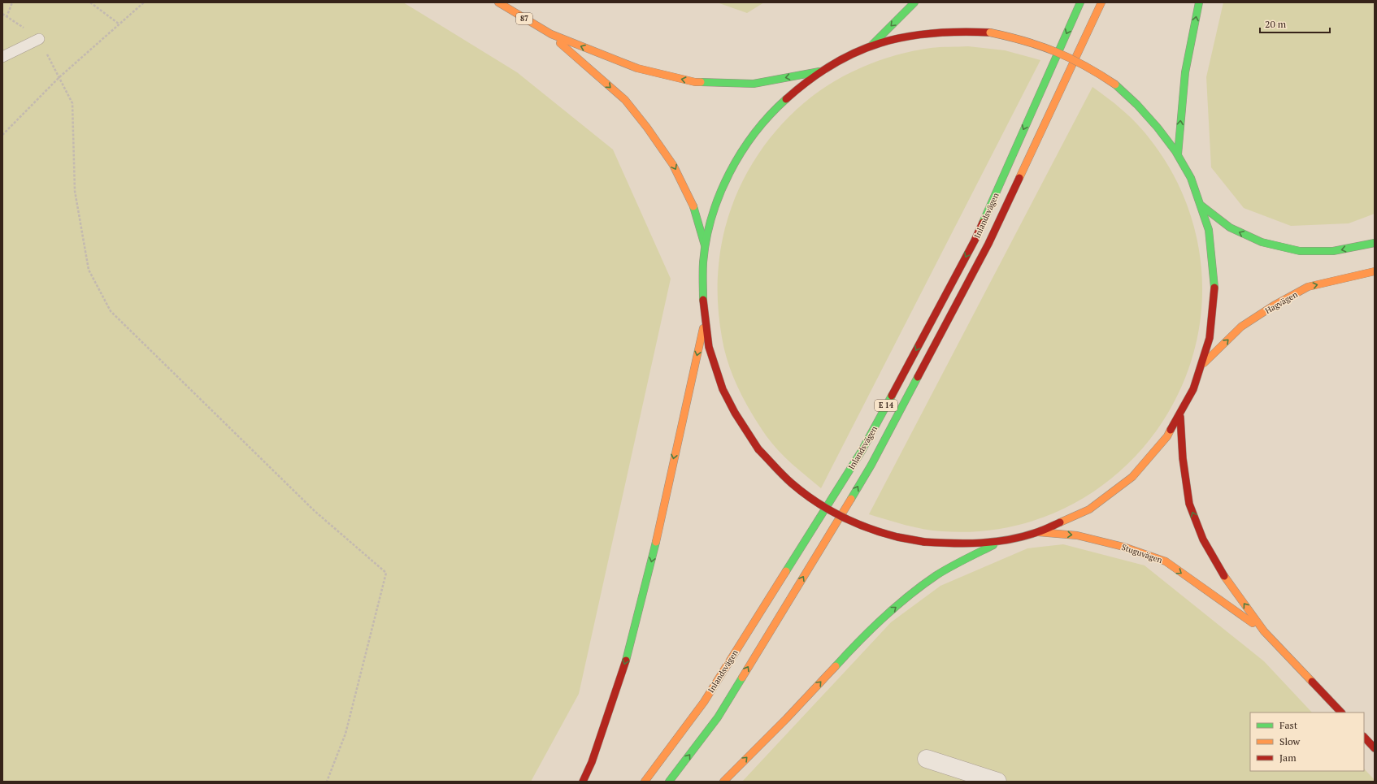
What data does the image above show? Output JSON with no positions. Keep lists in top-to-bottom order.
{
  "streets": {
    "main road": [
      "87",
      "Inlandsvägen",
      "Hagvägen",
      "E 14",
      "Stuguvägen"
    ]
  },
  "one_way": ["Hagvägen"],
  "legend": ["Fast", "Slow", "Jam"],
  "scale_bar": "20 m"
}
